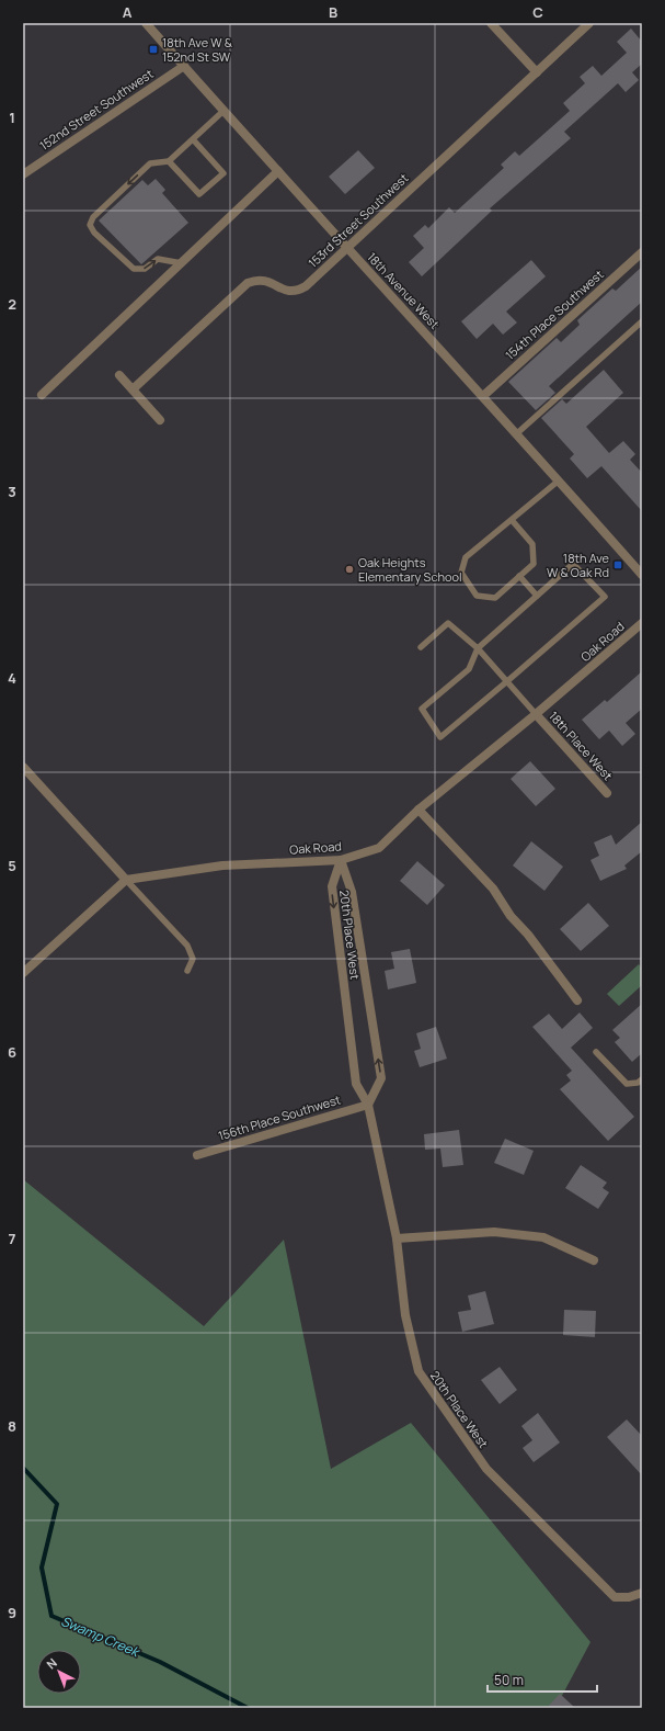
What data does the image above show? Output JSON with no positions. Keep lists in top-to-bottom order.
{
  "streets": {
    "street": [
      "152nd Street Southwest",
      "153rd Street Southwest",
      "18th Avenue West",
      "154th Place Southwest",
      "Oak Road",
      "18th Place West",
      "20th Place West",
      "156th Place Southwest"
    ]
  },
  "crossings": [
    ["152nd Street Southwest", "18th Avenue West"],
    ["153rd Street Southwest", "18th Avenue West"],
    ["18th Avenue West", "154th Place Southwest"],
    ["Oak Road", "18th Place West"],
    ["Oak Road", "20th Place West"],
    ["20th Place West", "156th Place Southwest"]
  ],
  "water": ["Swamp Creek"],
  "places": {
    "transit": ["18th Ave W & 152nd St SW", "18th Ave W & Oak Rd"],
    "other": ["Oak Heights Elementary School"]
  },
  "scale_bar": "50 m",
  "north": "top left",
  "grid": {
    "columns": ["A", "B", "C"],
    "rows": [
      "1",
      "2",
      "3",
      "4",
      "5",
      "6",
      "7",
      "8",
      "9"
    ]
  }
}
